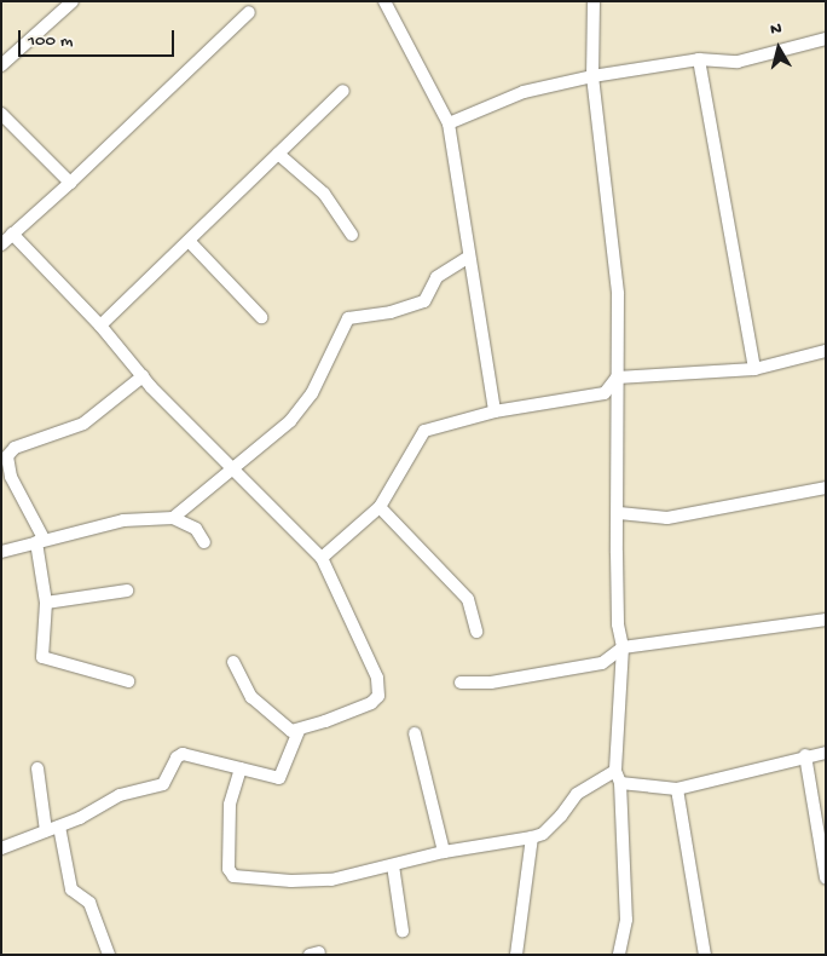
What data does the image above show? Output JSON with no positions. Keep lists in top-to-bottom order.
{
  "scale_bar": "100 m",
  "north": "top"
}
